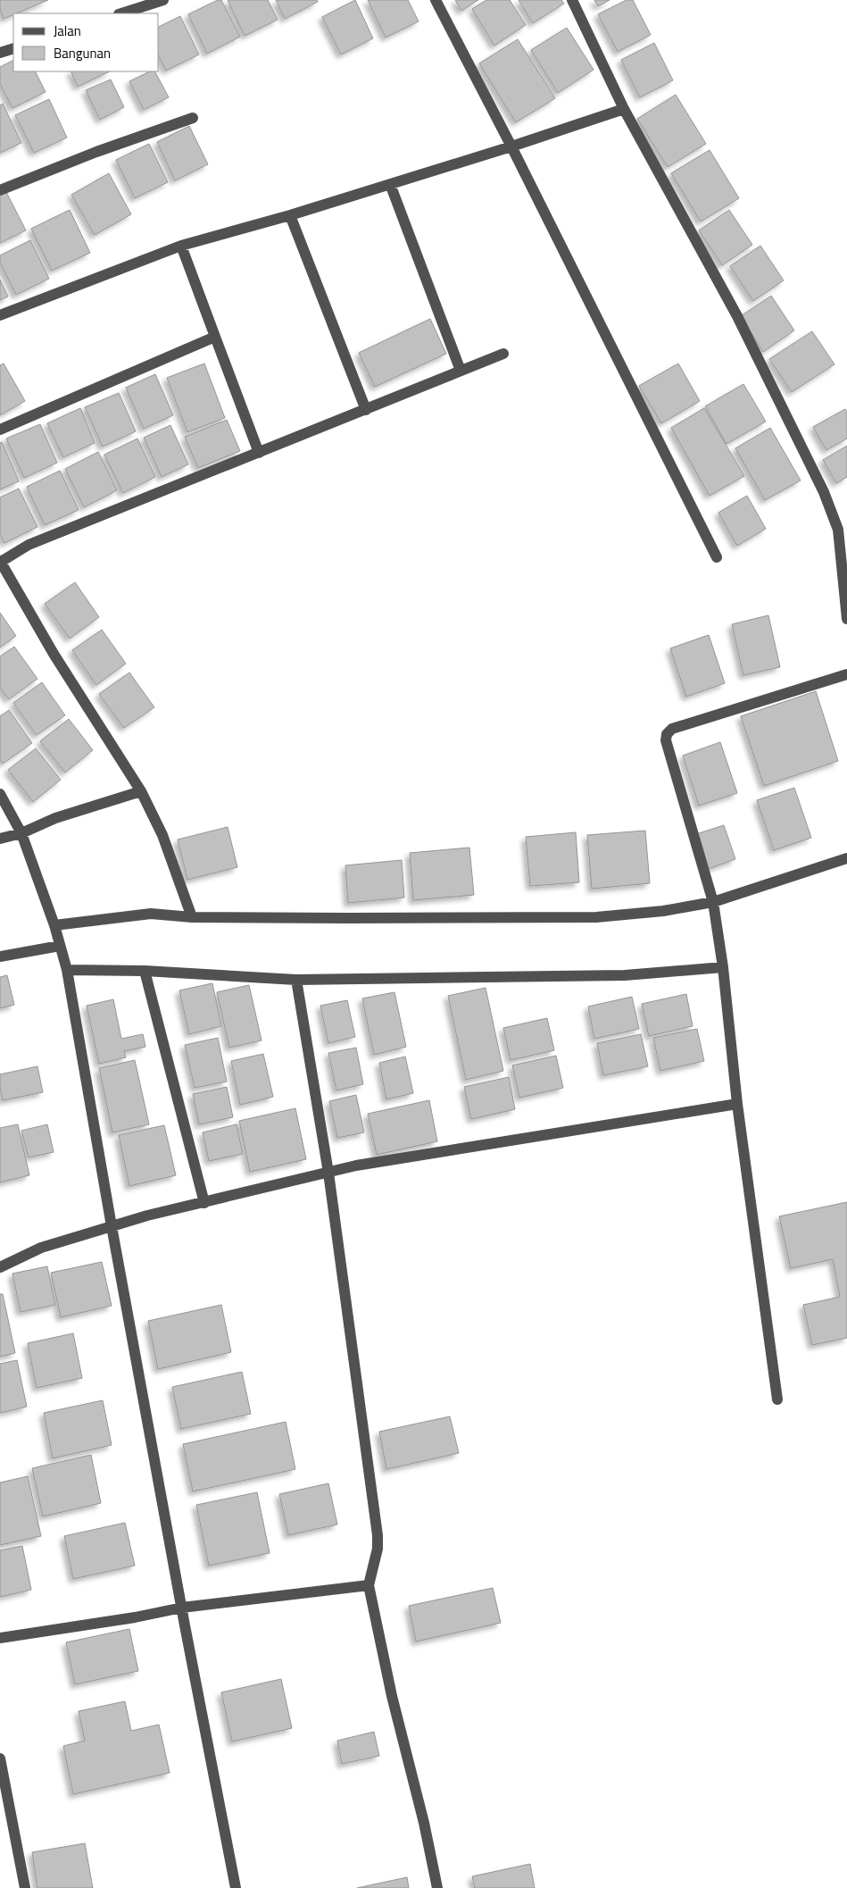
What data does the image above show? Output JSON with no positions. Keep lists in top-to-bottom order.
{
  "legend": ["Jalan", "Bangunan"]
}
